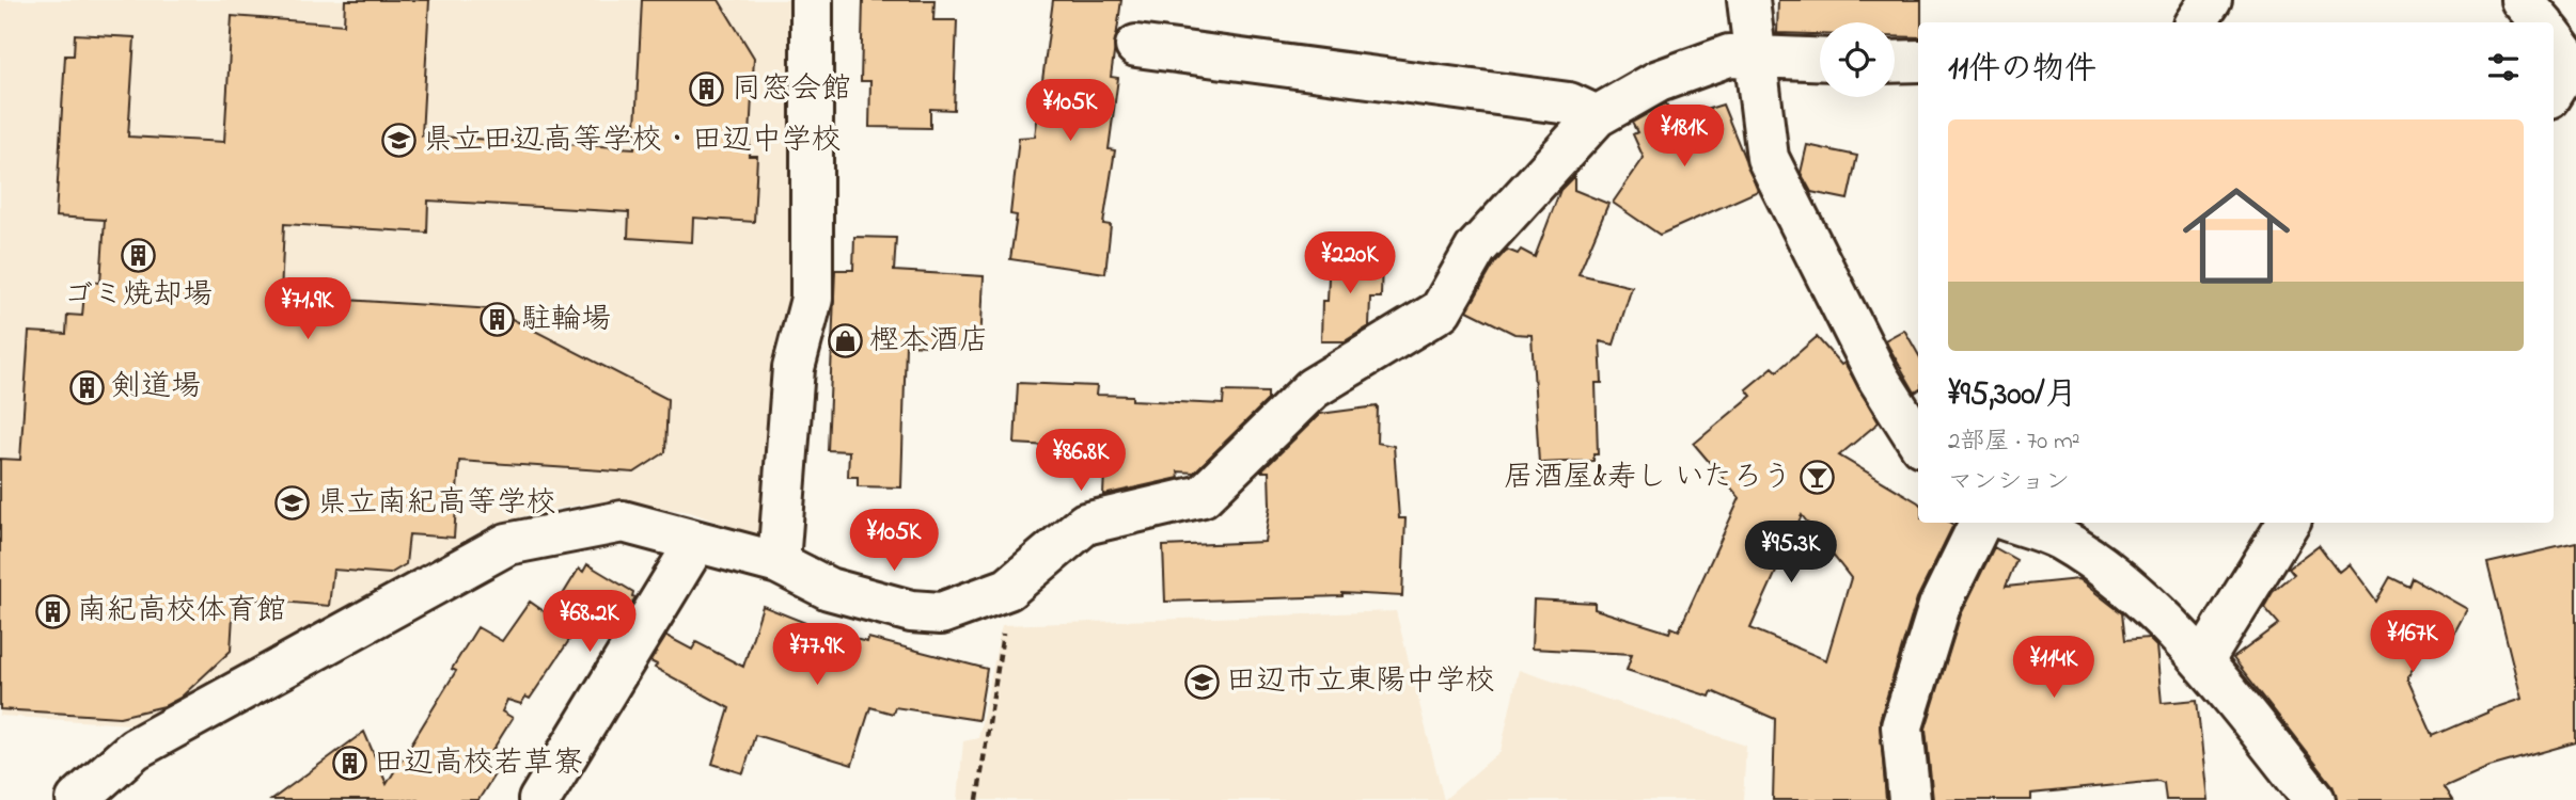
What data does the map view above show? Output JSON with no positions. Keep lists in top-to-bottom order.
{
  "places": {
    "building": [
      "同窓会館",
      "ゴミ焼却場",
      "駐輪場",
      "剣道場",
      "南紀高校体育館",
      "田辺高校若草寮"
    ],
    "school or university": ["県立田辺高等学校・田辺中学校", "県立南紀高等学校", "田辺市立東陽中学校"],
    "shop": ["樫本酒店"],
    "bar": ["居酒屋&寿し いたろう"]
  },
  "page": {
    "heading": "11件の物件",
    "price": [
      "¥105K",
      "¥181K",
      "¥220K",
      "¥71.9K",
      "¥86.8K",
      "¥105K",
      "¥95.3K",
      "¥68.2K",
      "¥167K",
      "¥77.9K",
      "¥114K"
    ],
    "list": [
      {
        "name": "¥95,300/月",
        "note": "2部屋 · 70 m² · マンション"
      }
    ]
  }
}
